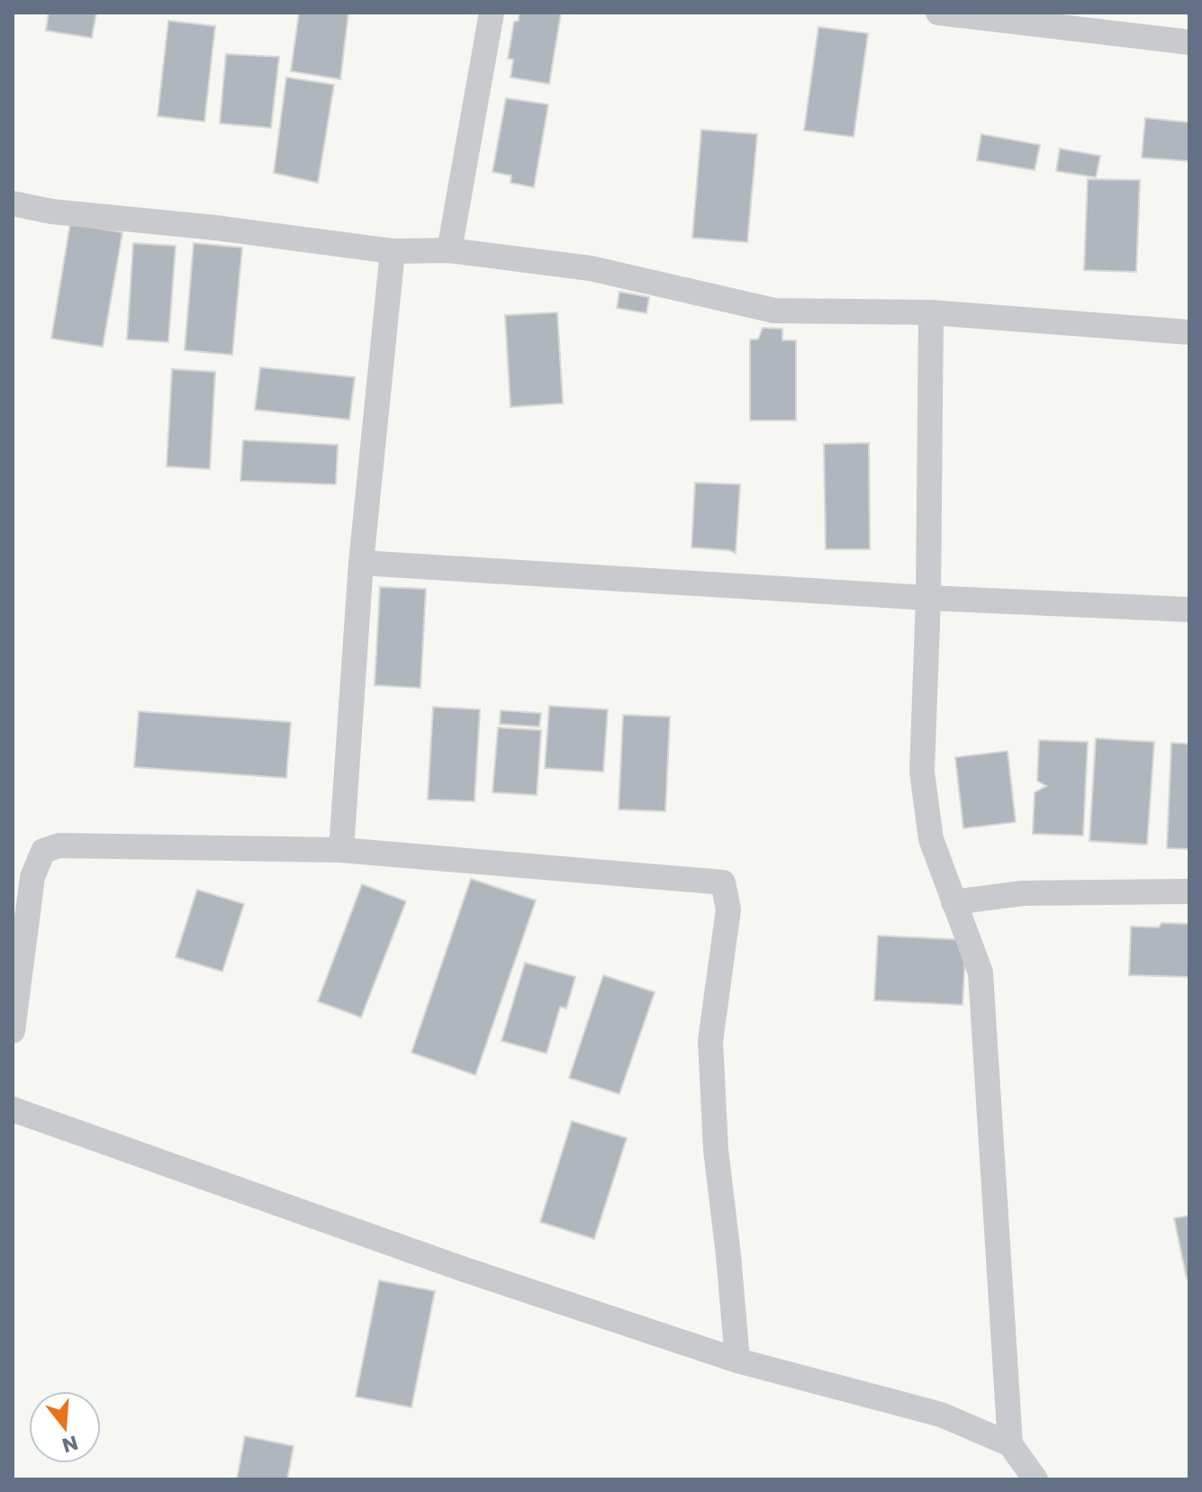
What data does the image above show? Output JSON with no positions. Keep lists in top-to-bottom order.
{
  "north": "bottom"
}
